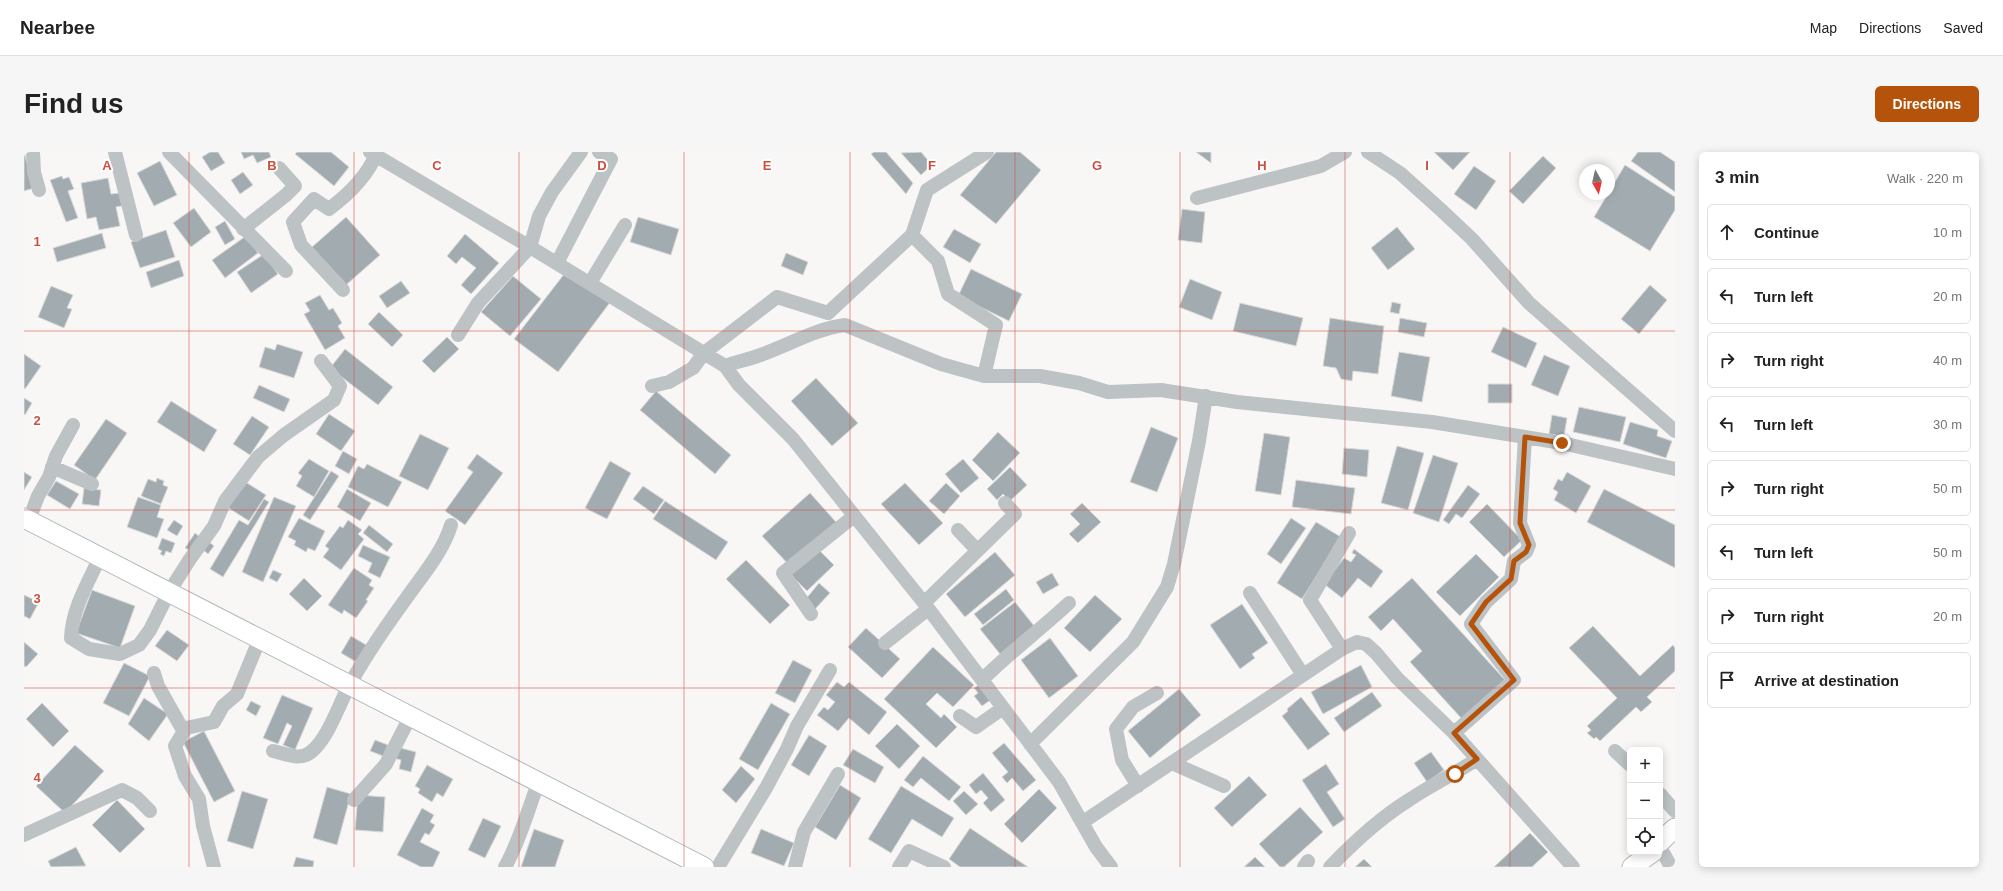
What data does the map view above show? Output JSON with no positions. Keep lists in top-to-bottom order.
{
  "north": "bottom",
  "page": {
    "header": "Nearbee",
    "nav": ["Map", "Directions", "Saved"],
    "buttons": "Directions",
    "title": "Find us",
    "heading": ["3 min", "Walk · 220 m"],
    "list": [
      ["Continue", "10 m"],
      ["Turn left", "20 m"],
      ["Turn right", "40 m"],
      ["Turn left", "30 m"],
      ["Turn right", "50 m"],
      ["Turn left", "50 m"],
      ["Turn right", "20 m"],
      "Arrive at destination"
    ],
    "map_buttons": ["+", "−"]
  },
  "grid": {
    "columns": [
      "A",
      "B",
      "C",
      "D",
      "E",
      "F",
      "G",
      "H",
      "I"
    ],
    "rows": [
      "1",
      "2",
      "3",
      "4"
    ]
  }
}
